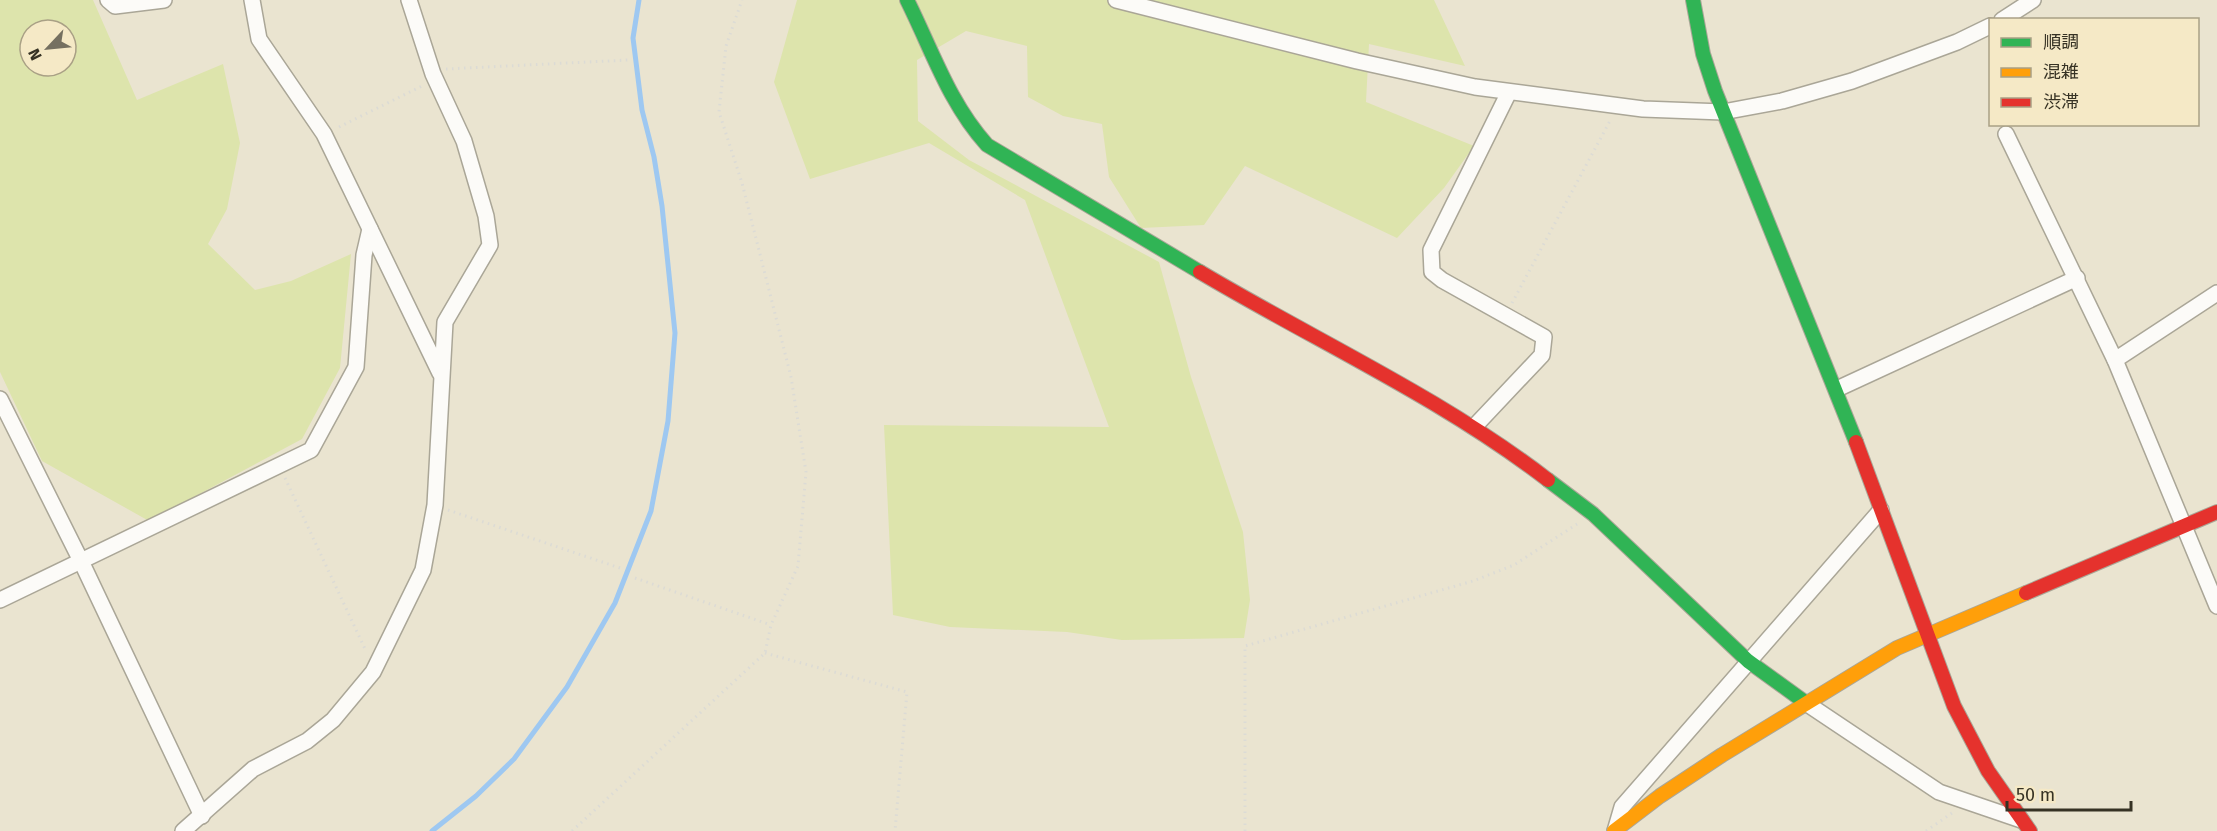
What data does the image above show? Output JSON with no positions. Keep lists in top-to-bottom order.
{
  "legend": ["順調", "混雑", "渋滞"],
  "scale_bar": "50 m",
  "north": "bottom left"
}
